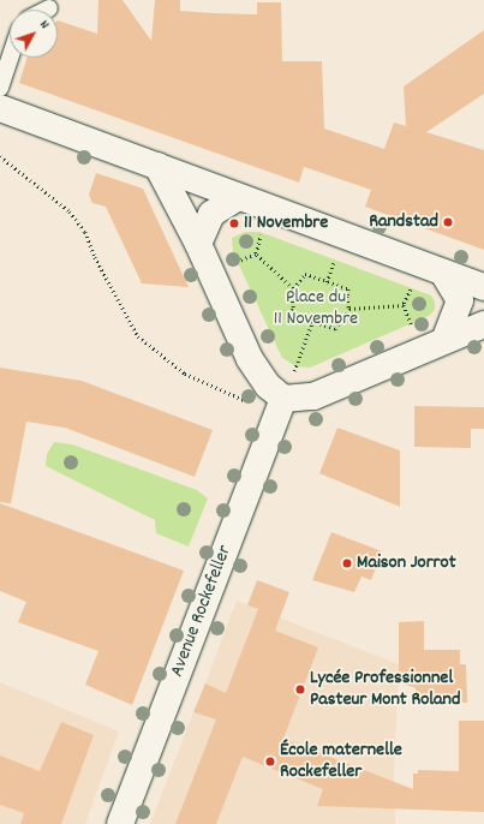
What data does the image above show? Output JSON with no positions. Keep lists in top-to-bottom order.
{
  "streets": {
    "street": ["Avenue Rockefeller"]
  },
  "parks": ["Place du 11 Novembre"],
  "places": [
    "Randstad",
    "11 Novembre",
    "Maison Jorrot",
    "Lycée Professionnel Pasteur Mont Roland",
    "École maternelle Rockefeller"
  ],
  "north": "top right"
}
